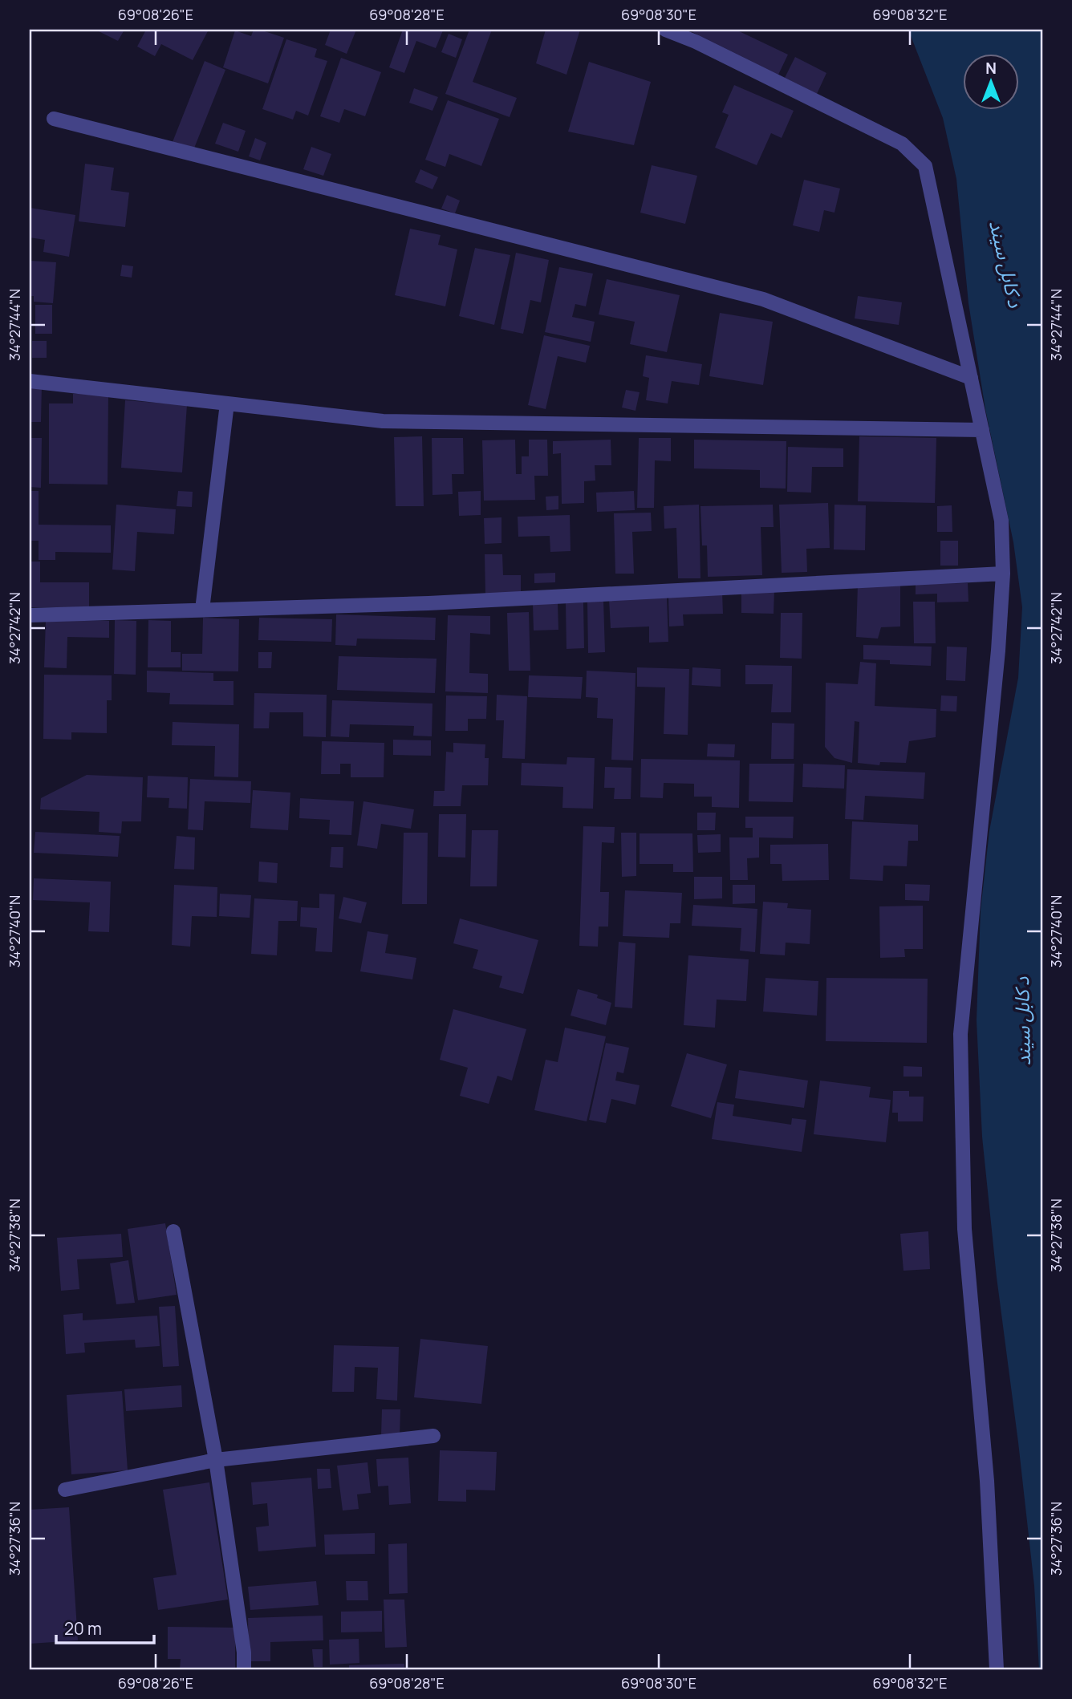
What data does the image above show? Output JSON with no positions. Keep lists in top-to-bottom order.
{
  "water": ["د کابل سيند"],
  "scale_bar": "20 m",
  "north": "top",
  "coordinates": [
    "69°08'26\"E",
    "69°08'28\"E",
    "69°08'30\"E",
    "69°08'32\"E",
    "34°27'44\"N",
    "34°27'42\"N",
    "34°27'40\"N",
    "34°27'38\"N",
    "34°27'36\"N"
  ]
}
